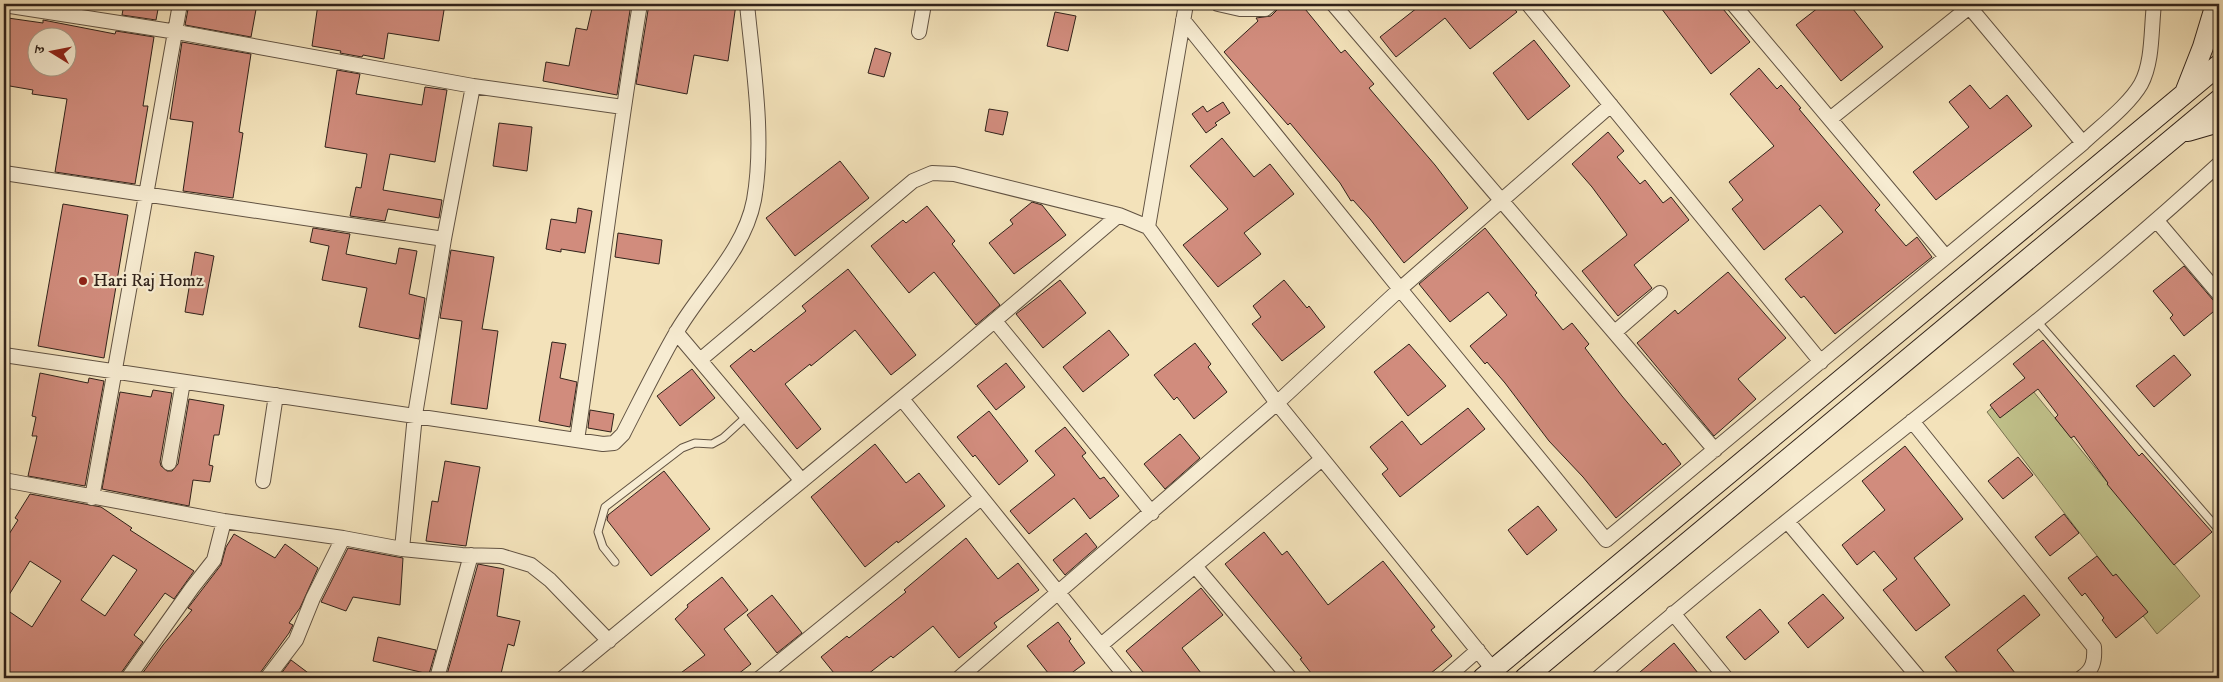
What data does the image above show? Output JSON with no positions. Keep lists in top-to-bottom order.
{
  "places": ["Hari Raj Homz"],
  "north": "left"
}
